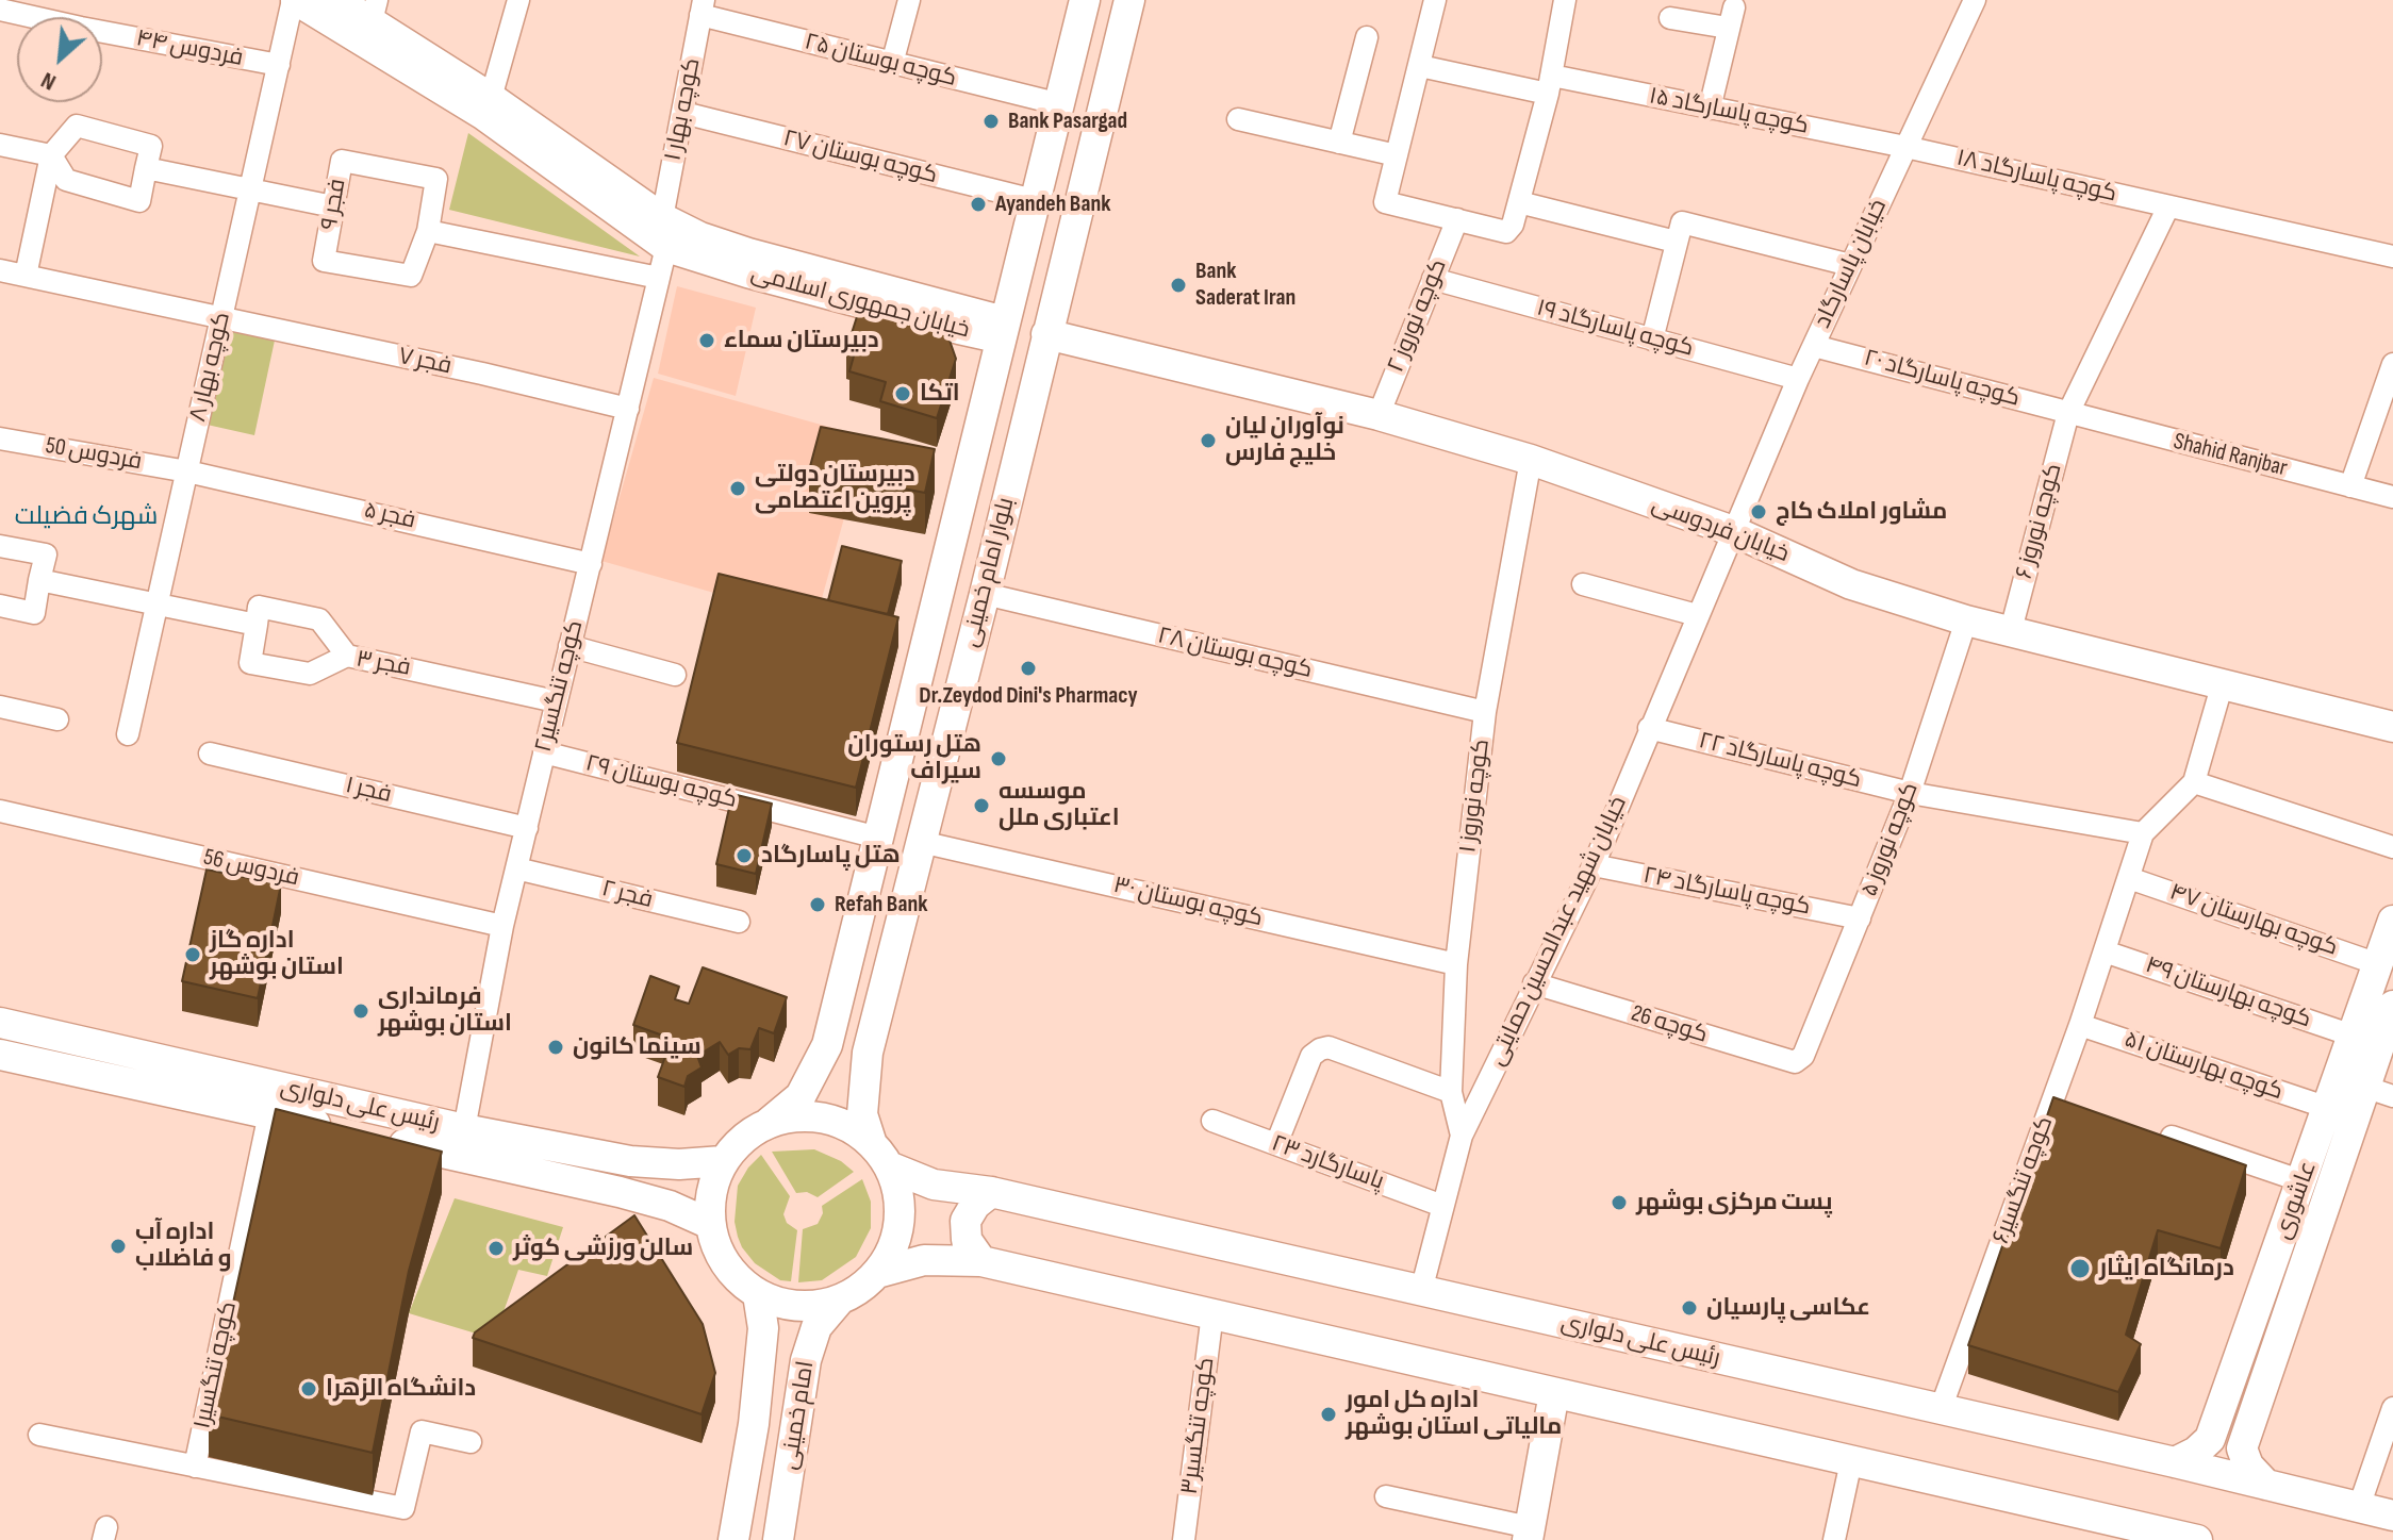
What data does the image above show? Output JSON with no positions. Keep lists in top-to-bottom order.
{
  "streets": {
    "street": [
      "فردوس ۴۴",
      "کوچه بوستان ۲۵",
      "کوچه بهار ۱",
      "کوچه پاسارگاد ۱۵",
      "کوچه بوستان ۲۷",
      "کوچه پاسارگاد ۱۸",
      "فجر ۹",
      "خیابان پاسارگاد",
      "خیابان جمهوری اسلامی",
      "کوچه نوروز ۲",
      "کوچه پاسارگاد ۱۹",
      "فجر ۷",
      "کوچه بهار ۸",
      "کوچه پاسارگاد ۲۰",
      "فردوس 50",
      "Shahid Ranjbar",
      "فجر ۵",
      "کوچه نوروز ۶",
      "خیابان فردوسی",
      "بلوار امام خمینی",
      "کوچه بوستان ۲۸",
      "فجر ۳",
      "کوچه تنگسیر۲",
      "کوچه پاسارگاد ۲۲",
      "کوچه بوستان ۲۹",
      "فجر ۱",
      "کوچه نوروز ۱",
      "کوچه نوروز ۵",
      "فردوس 56",
      "کوچه پاسارگاد ۲۴",
      "فجر ۲",
      "کوچه بوستان ۳۰",
      "کوچه بهارستان ۴۷",
      "خیابان شهید عبدالحسین حمایتی",
      "کوچه بهارستان ۴۹",
      "کوچه 26",
      "کوچه بهارستان ۵۱",
      "رئیس علی دلواری",
      "پاسارگارد ۲۳",
      "کوچه تنگسیر۶",
      "عاشوری",
      "کوچه تنگسیر۱",
      "امام خمینی",
      "کوچه تنگسیر۳"
    ]
  },
  "crossings": [
    ["فردوس ۴۴", "کوچه بهار ۸"],
    ["کوچه بوستان ۲۵", "کوچه بهار ۱"],
    ["کوچه بوستان ۲۵", "بلوار امام خمینی"],
    ["کوچه بهار ۱", "کوچه بوستان ۲۷"],
    ["کوچه بهار ۱", "خیابان جمهوری اسلامی"],
    ["کوچه بهار ۱", "کوچه تنگسیر۲"],
    ["کوچه پاسارگاد ۱۵", "کوچه پاسارگاد ۱۸"],
    ["کوچه پاسارگاد ۱۵", "خیابان پاسارگاد"],
    ["کوچه بوستان ۲۷", "بلوار امام خمینی"],
    ["کوچه پاسارگاد ۱۸", "خیابان پاسارگاد"],
    ["کوچه پاسارگاد ۱۸", "کوچه نوروز ۶"],
    ["خیابان پاسارگاد", "کوچه پاسارگاد ۱۹"],
    ["خیابان پاسارگاد", "کوچه پاسارگاد ۲۰"],
    ["خیابان پاسارگاد", "خیابان فردوسی"],
    ["خیابان پاسارگاد", "خیابان شهید عبدالحسین حمایتی"],
    ["خیابان جمهوری اسلامی", "کوچه بهار ۸"],
    ["خیابان جمهوری اسلامی", "بلوار امام خمینی"],
    ["خیابان جمهوری اسلامی", "کوچه تنگسیر۲"],
    ["کوچه نوروز ۲", "کوچه پاسارگاد ۱۹"],
    ["کوچه نوروز ۲", "خیابان فردوسی"],
    ["فجر ۷", "کوچه بهار ۸"],
    ["فجر ۷", "کوچه تنگسیر۲"],
    ["کوچه بهار ۸", "فردوس 50"],
    ["کوچه بهار ۸", "فجر ۵"],
    ["کوچه پاسارگاد ۲۰", "Shahid Ranjbar"],
    ["کوچه پاسارگاد ۲۰", "کوچه نوروز ۶"],
    ["فردوس 50", "فجر ۵"],
    ["Shahid Ranjbar", "کوچه نوروز ۶"],
    ["فجر ۵", "کوچه تنگسیر۲"],
    ["کوچه نوروز ۶", "خیابان فردوسی"],
    ["خیابان فردوسی", "بلوار امام خمینی"],
    ["خیابان فردوسی", "کوچه نوروز ۱"],
    ["خیابان فردوسی", "کوچه نوروز ۵"],
    ["خیابان فردوسی", "خیابان شهید عبدالحسین حمایتی"],
    ["بلوار امام خمینی", "کوچه بوستان ۲۸"],
    ["بلوار امام خمینی", "کوچه بوستان ۲۹"],
    ["بلوار امام خمینی", "کوچه بوستان ۳۰"],
    ["بلوار امام خمینی", "رئیس علی دلواری"],
    ["بلوار امام خمینی", "امام خمینی"],
    ["کوچه بوستان ۲۸", "کوچه نوروز ۱"],
    ["فجر ۳", "کوچه تنگسیر۲"],
    ["کوچه تنگسیر۲", "کوچه بوستان ۲۹"],
    ["کوچه تنگسیر۲", "فجر ۱"],
    ["کوچه تنگسیر۲", "فردوس 56"],
    ["کوچه تنگسیر۲", "فجر ۲"],
    ["کوچه تنگسیر۲", "رئیس علی دلواری"],
    ["کوچه پاسارگاد ۲۲", "کوچه نوروز ۵"],
    ["کوچه پاسارگاد ۲۲", "خیابان شهید عبدالحسین حمایتی"],
    ["کوچه پاسارگاد ۲۲", "کوچه تنگسیر۶"],
    ["کوچه نوروز ۱", "کوچه بوستان ۳۰"],
    ["کوچه نوروز ۱", "خیابان شهید عبدالحسین حمایتی"],
    ["کوچه نوروز ۵", "کوچه پاسارگاد ۲۴"],
    ["کوچه نوروز ۵", "کوچه 26"],
    ["کوچه پاسارگاد ۲۴", "خیابان شهید عبدالحسین حمایتی"],
    ["کوچه بهارستان ۴۷", "کوچه تنگسیر۶"],
    ["کوچه بهارستان ۴۷", "عاشوری"],
    ["خیابان شهید عبدالحسین حمایتی", "کوچه 26"],
    ["خیابان شهید عبدالحسین حمایتی", "رئیس علی دلواری"],
    ["خیابان شهید عبدالحسین حمایتی", "پاسارگارد ۲۳"],
    ["کوچه بهارستان ۴۹", "کوچه تنگسیر۶"],
    ["کوچه بهارستان ۴۹", "عاشوری"],
    ["کوچه بهارستان ۵۱", "کوچه تنگسیر۶"],
    ["کوچه بهارستان ۵۱", "عاشوری"],
    ["رئیس علی دلواری", "کوچه تنگسیر۶"],
    ["رئیس علی دلواری", "عاشوری"],
    ["رئیس علی دلواری", "کوچه تنگسیر۱"],
    ["رئیس علی دلواری", "امام خمینی"]
  ],
  "districts": ["شهرک فضیلت"],
  "places": [
    "Bank Pasargad",
    "Ayandeh Bank",
    "Bank Saderat Iran",
    "دبیرستان سماء",
    "اتکا",
    "نوآوران لیان خلیج فارس",
    "دبیرستان دولتی پروین اعتصامی",
    "مشاور املاک کاج",
    "Dr.Zeydod Dini's Pharmacy",
    "هتل رستوران سیراف",
    "موسسه اعتباری ملل",
    "هتل پاسارگاد",
    "Refah Bank",
    "اداره گاز استان بوشهر",
    "فرمانداری استان بوشهر",
    "سینما کانون",
    "پست مرکزی بوشهر",
    "اداره آب و فاضلاب",
    "سالن ورزشی کوثر",
    "درمانگاه ایثار",
    "عکاسی پارسیان",
    "دانشگاه الزهرا",
    "اداره کل امور مالیاتی استان بوشهر"
  ],
  "north": "bottom left"
}
